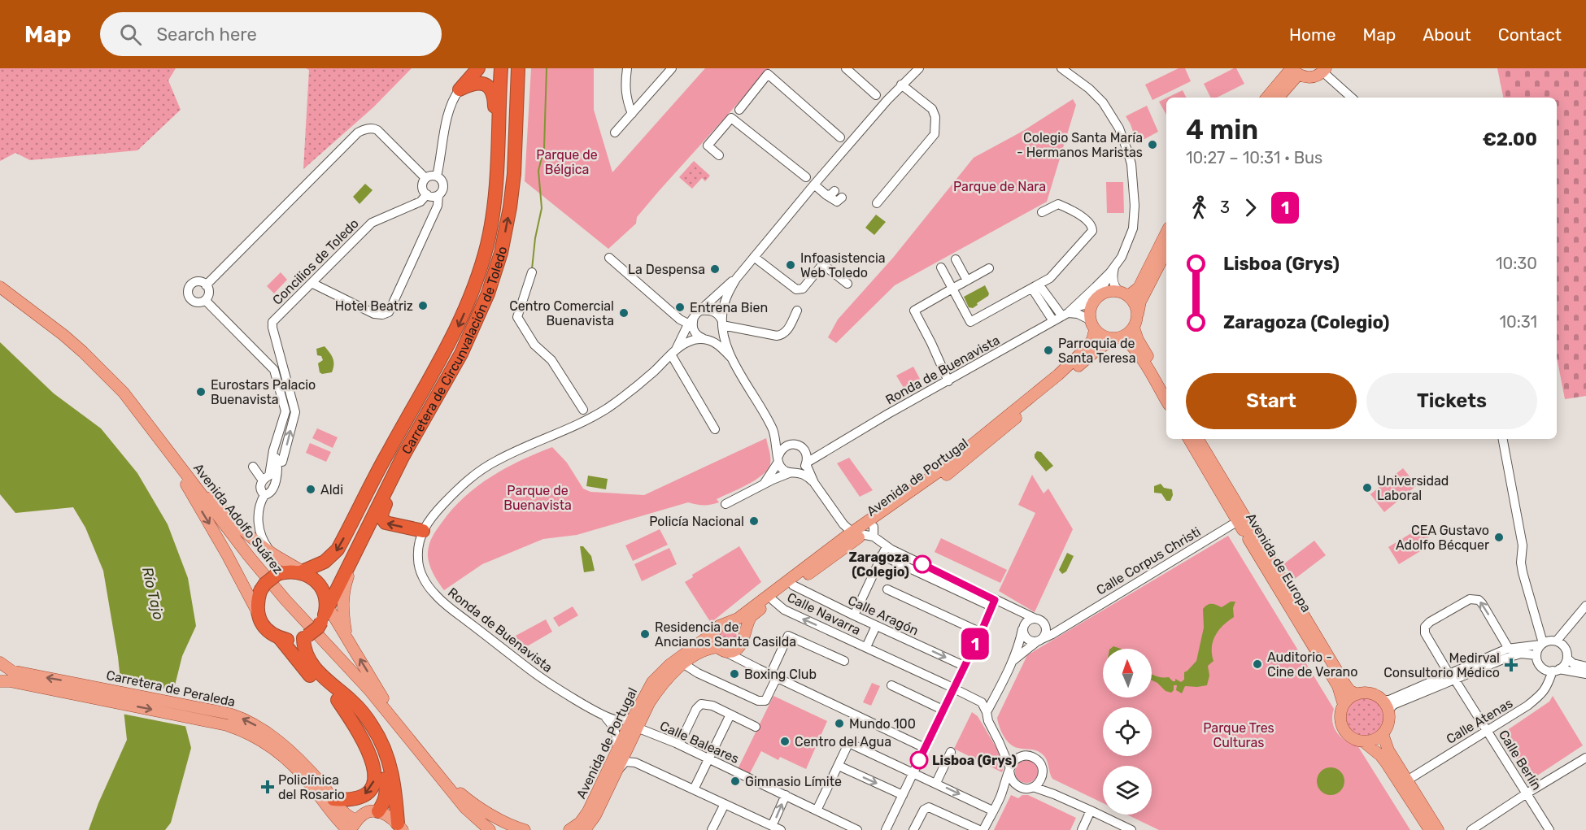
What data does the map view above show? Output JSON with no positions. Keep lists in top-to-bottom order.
{
  "streets": {
    "highway": ["Carretera de Circunvalación de Toledo"],
    "main road": [
      "Avenida de Portugal",
      "Avenida Adolfo Suárez",
      "Avenida de Europa",
      "Carretera de Peraleda"
    ],
    "street": [
      "Concilios de Toledo",
      "Ronda de Buenavista",
      "Calle Corpus Christi",
      "Calle Navarra",
      "Calle Aragón",
      "Calle Atenas",
      "Calle Baleares",
      "Calle Berlín"
    ]
  },
  "crossings": [
    ["Ronda de Buenavista", "Avenida de Portugal"],
    ["Ronda de Buenavista", "Calle Baleares"],
    ["Avenida de Portugal", "Calle Navarra"],
    ["Avenida de Portugal", "Calle Aragón"],
    ["Avenida de Portugal", "Calle Baleares"],
    ["Calle Corpus Christi", "Avenida de Europa"],
    ["Calle Atenas", "Calle Berlín"]
  ],
  "one_way": ["Concilios de Toledo"],
  "water": ["Río Tajo"],
  "parks": [
    "Parque de Bélgica",
    "Parque de Nara",
    "Parque de Buenavista",
    "Parque Tres Culturas"
  ],
  "places": {
    "other": [
      "Colegio Santa María - Hermanos Maristas",
      "Infoasistencia Web Toledo",
      "La Despensa",
      "Hotel Beatriz",
      "Entrena Bien",
      "Centro Comercial Buenavista",
      "Parroquia de Santa Teresa",
      "Eurostars Palacio Buenavista",
      "Universidad Laboral",
      "Aldi",
      "Policía Nacional",
      "CEA Gustavo Adolfo Bécquer",
      "Zaragoza (Colegio)",
      "Residencia de Ancianos Santa Casilda",
      "Auditorio - Cine de Verano",
      "Boxing Club",
      "Mundo 100",
      "Centro del Agua",
      "Lisboa (Grys)",
      "Gimnasio Límite"
    ],
    "health": ["Medirval Consultorio Médico", "Policlínica del Rosario"]
  },
  "lines": ["bus line 1"],
  "north": "top",
  "page": {
    "header": "Map",
    "search": "Search here",
    "nav": [
      "Home",
      "Map",
      "About",
      "Contact"
    ],
    "on_map": "1",
    "heading": ["4 min", "10:27 – 10:31 · Bus", "€2.00"],
    "legs": ["3", "1"],
    "list": [
      {
        "name": "Lisboa (Grys)",
        "value": "10:30"
      },
      {
        "name": "Zaragoza (Colegio)",
        "value": "10:31"
      }
    ],
    "buttons": ["Start", "Tickets"]
  }
}
